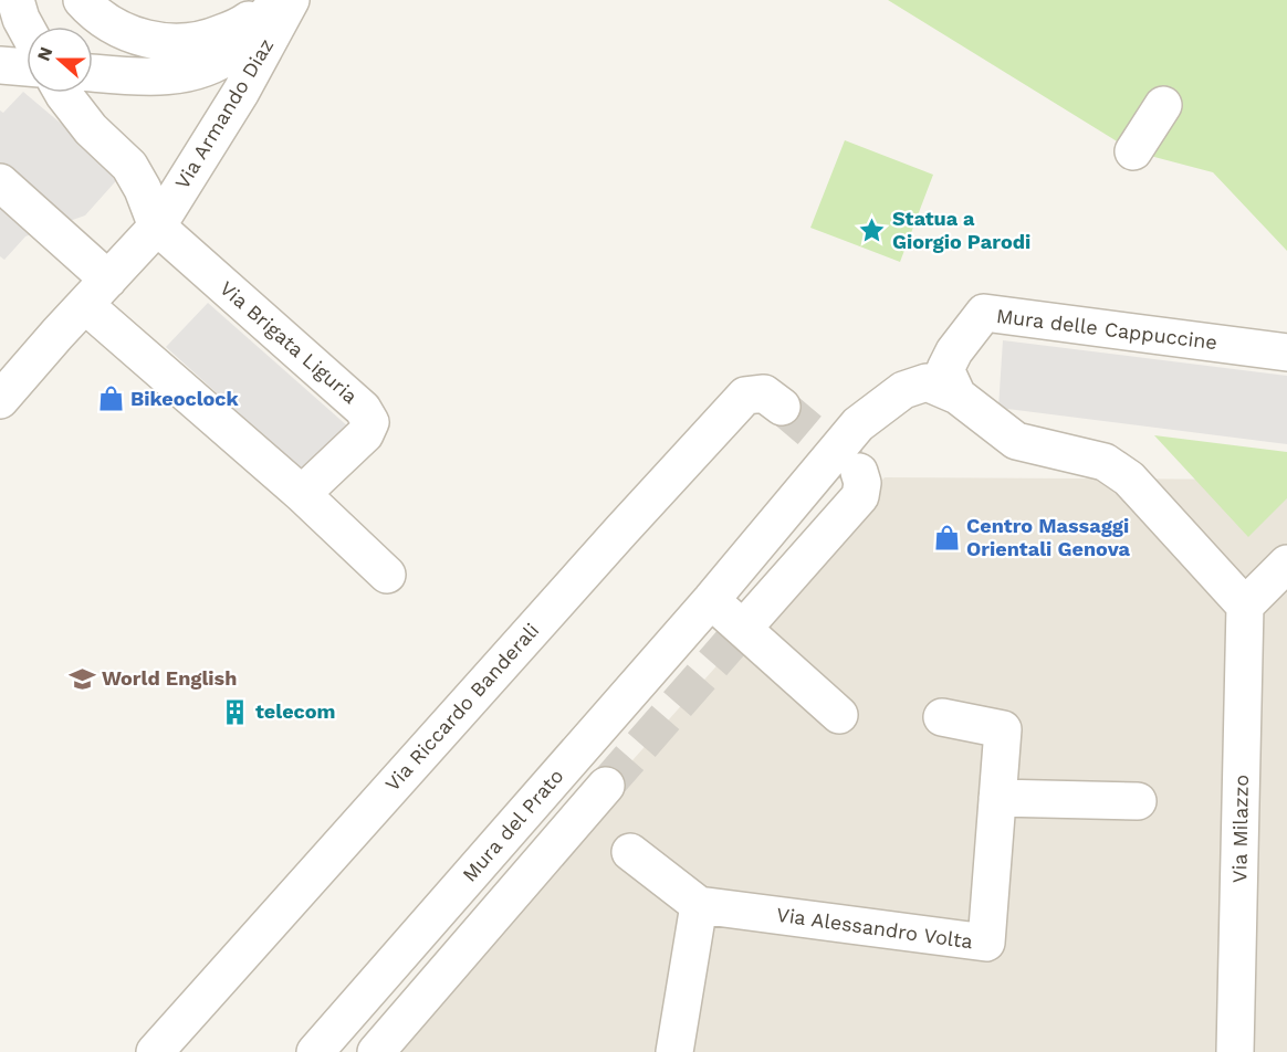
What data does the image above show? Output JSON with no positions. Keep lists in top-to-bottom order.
{
  "streets": {
    "street": [
      "Via Armando Diaz",
      "Mura delle Cappuccine",
      "Via Brigata Liguria",
      "Via Riccardo Banderali",
      "Mura del Prato",
      "Via Milazzo",
      "Via Alessandro Volta"
    ]
  },
  "crossings": [
    ["Via Armando Diaz", "Via Brigata Liguria"],
    ["Mura delle Cappuccine", "Mura del Prato"],
    ["Mura del Prato", "Via Milazzo"]
  ],
  "places": {
    "place": ["Statua a Giorgio Parodi"],
    "shop": ["Bikeoclock", "Centro Massaggi Orientali Genova"],
    "school or university": ["World English"],
    "building": ["telecom"]
  },
  "north": "left"
}
